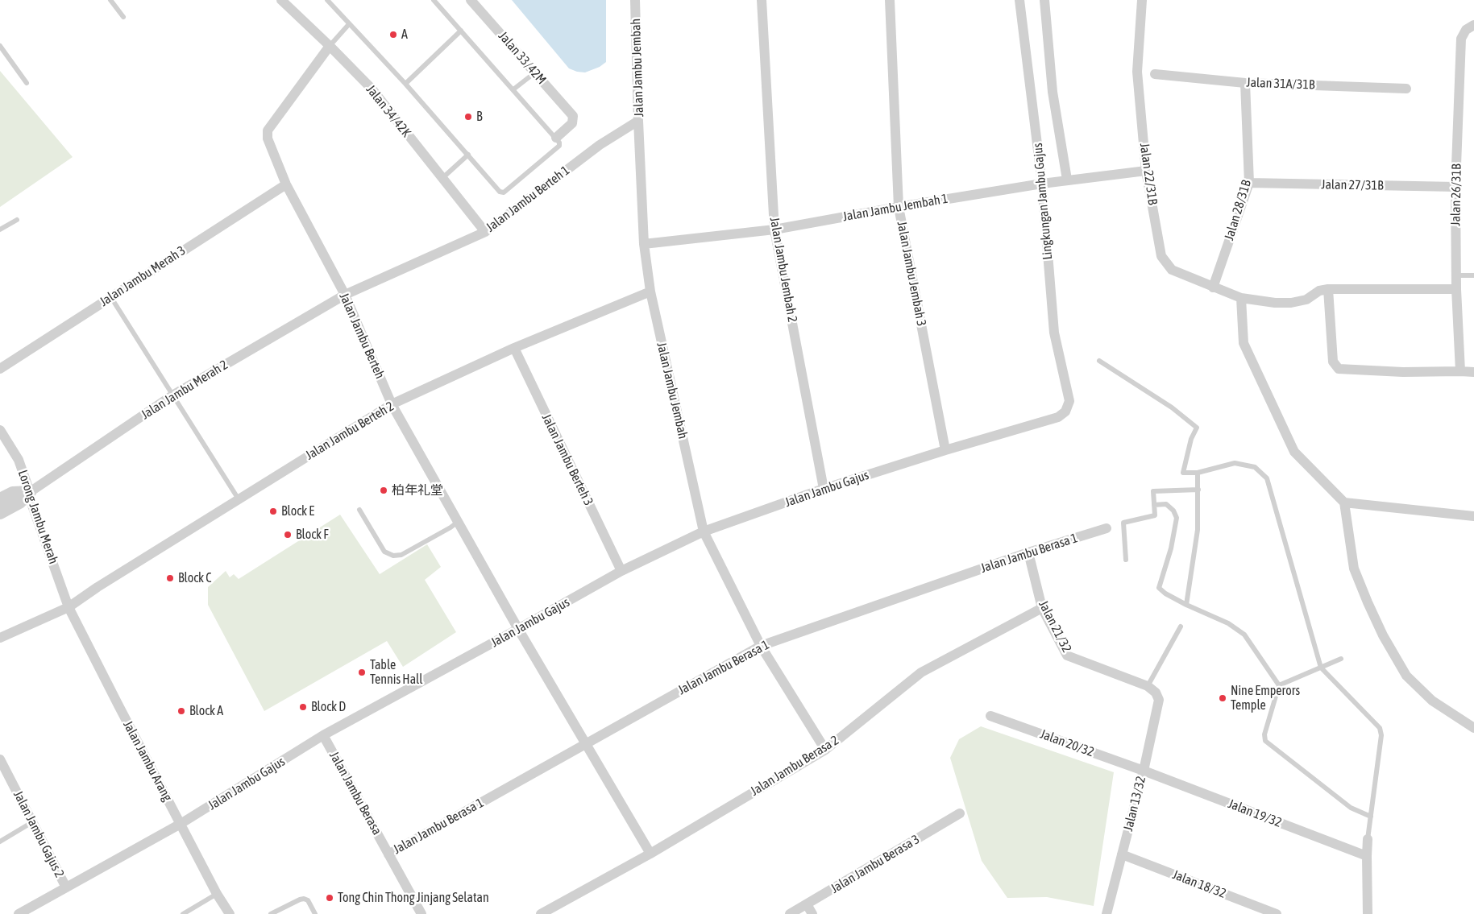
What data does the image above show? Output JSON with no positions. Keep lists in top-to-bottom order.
{
  "streets": {
    "street": [
      "Jalan 33/42M",
      "Jalan Jambu Jembah",
      "Jalan 31A/31B",
      "Jalan 34/42K",
      "Jalan 22/31B",
      "Jalan 27/31B",
      "Jalan 26/31B",
      "Jalan Jambu Berteh 1",
      "Lingkungan Jambu Gajus",
      "Jalan Jambu Jembah 1",
      "Jalan 28/31B",
      "Jalan Jambu Jembah 2",
      "Jalan Jambu Jembah 3",
      "Jalan Jambu Merah 3",
      "Jalan Jambu Berteh",
      "Jalan Jambu Merah 2",
      "Jalan Jambu Berteh 2",
      "Jalan Jambu Berteh 3",
      "Jalan Jambu Gajus",
      "Lorong Jambu Merah",
      "Jalan Jambu Berasa 1",
      "Jalan 21/32",
      "Jalan 20/32",
      "Jalan Jambu Arang",
      "Jalan Jambu Berasa 2",
      "Jalan Jambu Berasa",
      "Jalan 13/32",
      "Jalan 19/32",
      "Jalan Jambu Gajus 2",
      "Jalan Jambu Berasa 3",
      "Jalan 18/32"
    ]
  },
  "crossings": [
    ["Jalan Jambu Jembah", "Jalan Jambu Berteh 1"],
    ["Jalan Jambu Jembah", "Jalan Jambu Jembah 1"],
    ["Jalan Jambu Jembah", "Jalan Jambu Berteh 2"],
    ["Jalan Jambu Jembah", "Jalan Jambu Gajus"],
    ["Jalan Jambu Jembah", "Jalan Jambu Berasa 1"],
    ["Jalan Jambu Jembah", "Jalan Jambu Berasa 2"],
    ["Jalan 31A/31B", "Jalan 28/31B"],
    ["Jalan 34/42K", "Jalan Jambu Berteh 1"],
    ["Jalan 34/42K", "Jalan Jambu Berteh"],
    ["Jalan 22/31B", "Jalan Jambu Jembah 1"],
    ["Jalan 22/31B", "Jalan 28/31B"],
    ["Jalan 27/31B", "Jalan 26/31B"],
    ["Jalan 27/31B", "Jalan 28/31B"],
    ["Jalan Jambu Berteh 1", "Jalan Jambu Berteh"],
    ["Jalan Jambu Berteh 1", "Jalan Jambu Merah 2"],
    ["Lingkungan Jambu Gajus", "Jalan Jambu Jembah 1"],
    ["Lingkungan Jambu Gajus", "Jalan Jambu Gajus"],
    ["Jalan Jambu Jembah 1", "Jalan Jambu Jembah 2"],
    ["Jalan Jambu Jembah 1", "Jalan Jambu Jembah 3"],
    ["Jalan Jambu Jembah 2", "Jalan Jambu Gajus"],
    ["Jalan Jambu Jembah 3", "Jalan Jambu Gajus"],
    ["Jalan Jambu Merah 3", "Jalan Jambu Berteh"],
    ["Jalan Jambu Berteh", "Jalan Jambu Merah 2"],
    ["Jalan Jambu Berteh", "Jalan Jambu Berteh 2"],
    ["Jalan Jambu Berteh", "Jalan Jambu Gajus"],
    ["Jalan Jambu Berteh", "Jalan Jambu Berasa 1"],
    ["Jalan Jambu Berteh", "Jalan Jambu Berasa 2"],
    ["Jalan Jambu Merah 2", "Lorong Jambu Merah"],
    ["Jalan Jambu Berteh 2", "Jalan Jambu Berteh 3"],
    ["Jalan Jambu Berteh 2", "Lorong Jambu Merah"],
    ["Jalan Jambu Berteh 2", "Jalan Jambu Arang"],
    ["Jalan Jambu Berteh 3", "Jalan Jambu Gajus"],
    ["Jalan Jambu Gajus", "Jalan Jambu Arang"],
    ["Jalan Jambu Gajus", "Jalan Jambu Berasa"],
    ["Jalan Jambu Gajus", "Jalan Jambu Gajus 2"],
    ["Lorong Jambu Merah", "Jalan Jambu Arang"],
    ["Jalan Jambu Berasa 1", "Jalan 21/32"],
    ["Jalan Jambu Berasa 1", "Jalan Jambu Berasa"],
    ["Jalan 21/32", "Jalan Jambu Berasa 2"],
    ["Jalan 21/32", "Jalan 13/32"],
    ["Jalan 20/32", "Jalan 13/32"],
    ["Jalan 20/32", "Jalan 19/32"],
    ["Jalan 13/32", "Jalan 19/32"],
    ["Jalan 13/32", "Jalan 18/32"]
  ],
  "places": [
    "A",
    "B",
    "柏年礼堂",
    "Block E",
    "Block F",
    "Block C",
    "Table Tennis Hall",
    "Nine Emperors Temple",
    "Block D",
    "Block A",
    "Tong Chin Thong Jinjang Selatan"
  ]
}
